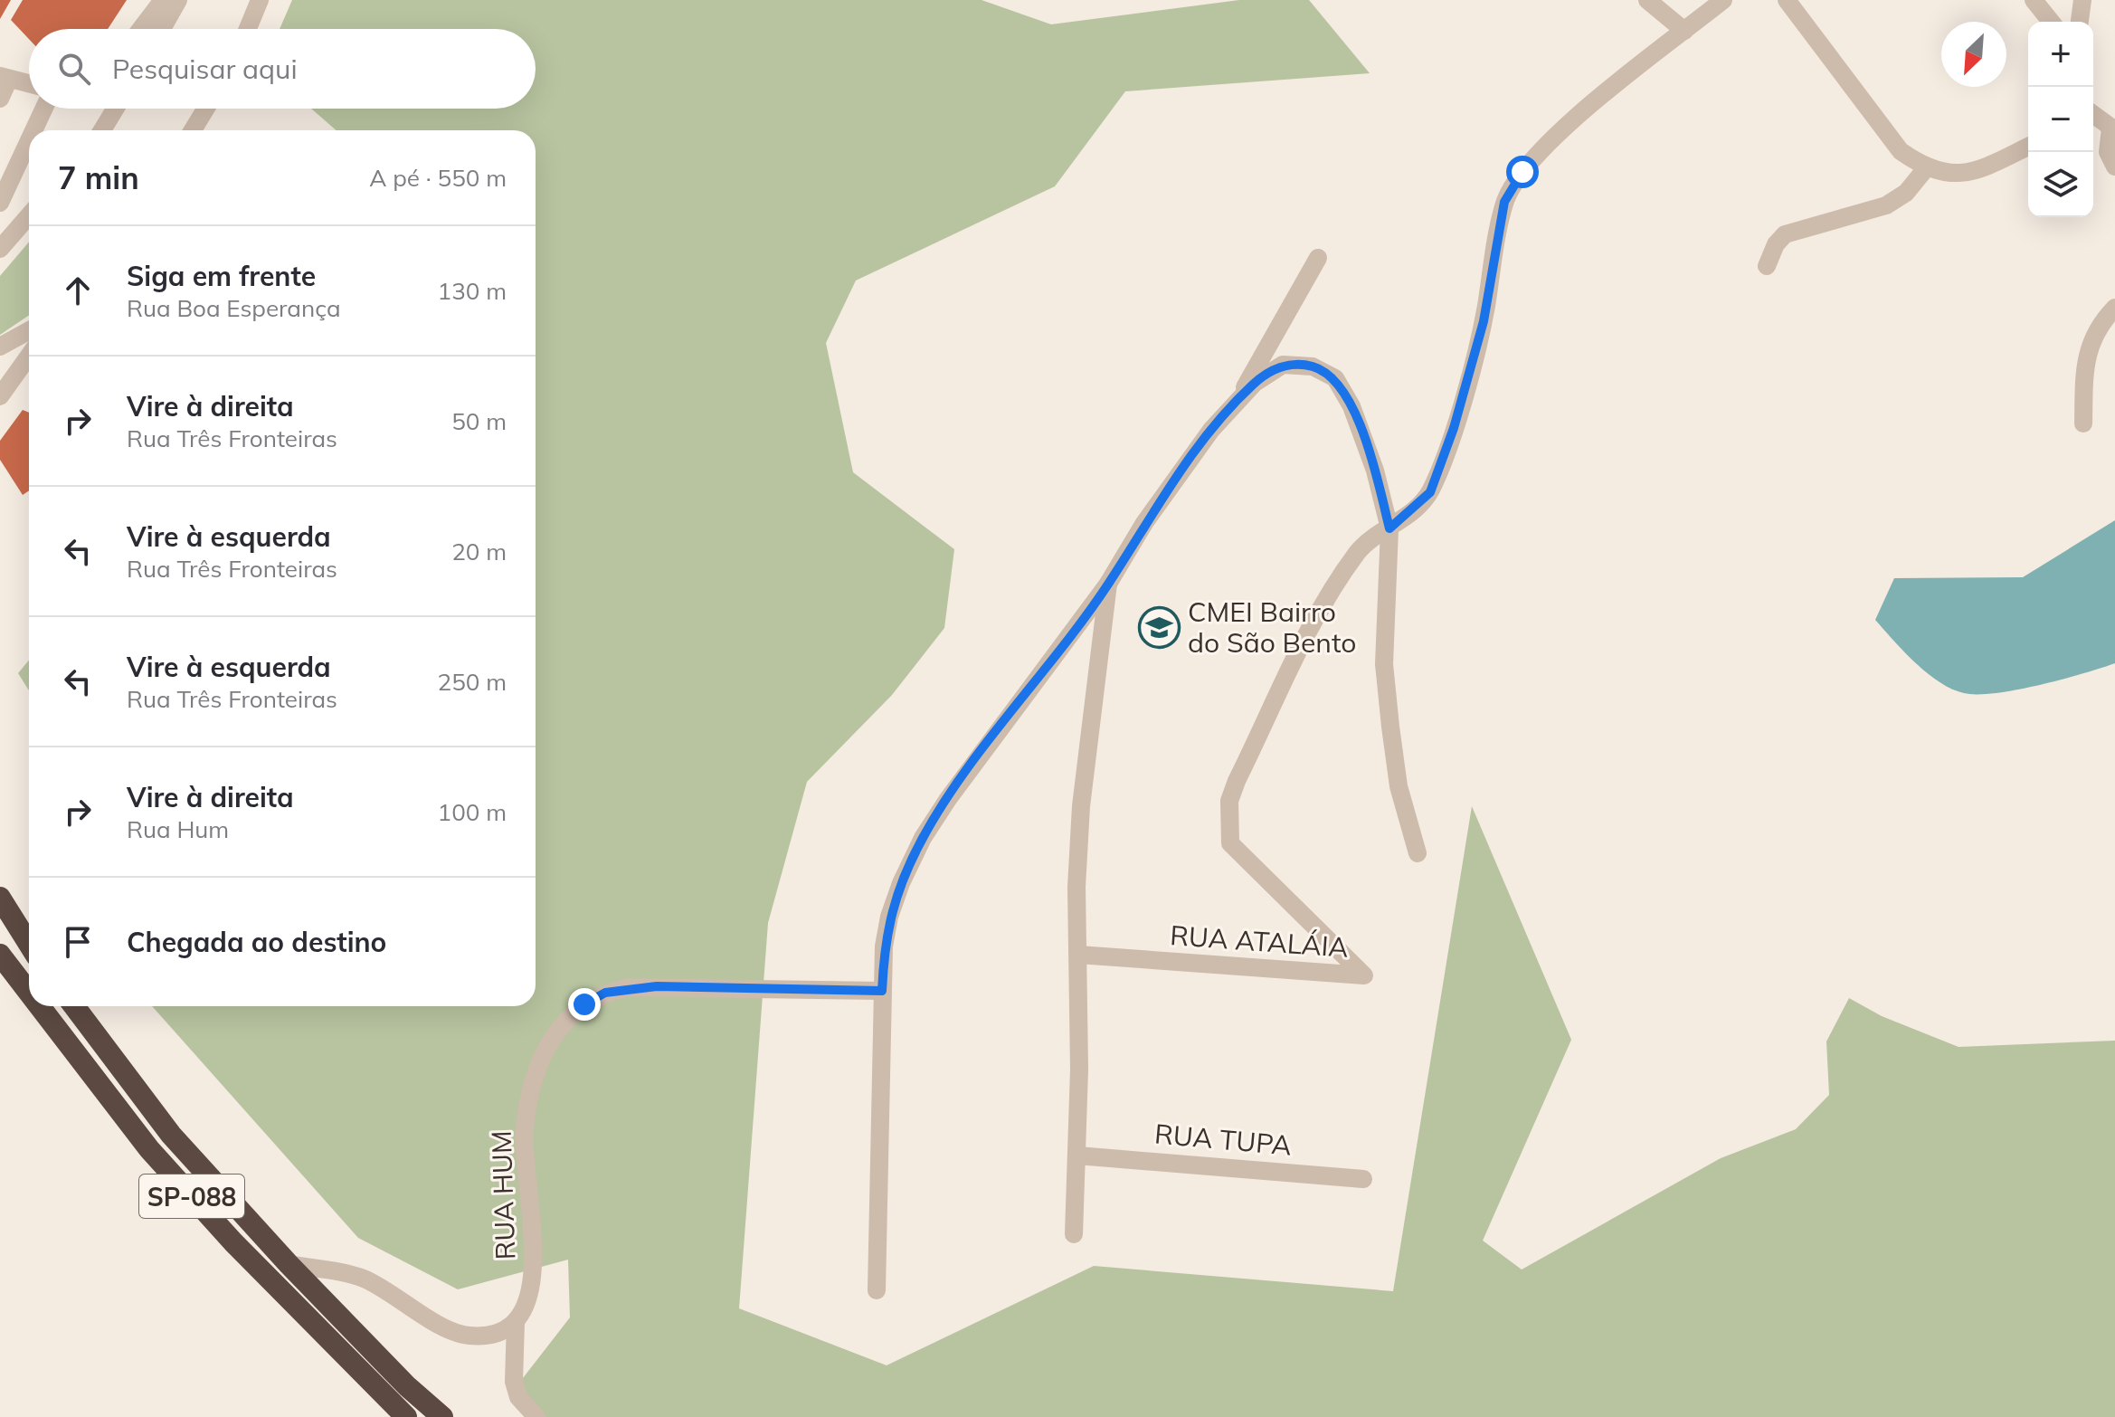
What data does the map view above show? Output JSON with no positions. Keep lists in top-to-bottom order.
{
  "streets": {
    "highway": ["SP-088"],
    "street": ["RUA ATALÁIA", "RUA TUPA", "RUA HUM"]
  },
  "places": {
    "school or university": ["CMEI Bairro do São Bento"]
  },
  "north": "bottom left",
  "page": {
    "map_buttons": ["+", "−"],
    "search": "Pesquisar aqui",
    "heading": ["7 min", "A pé · 550 m"],
    "list": [
      ["Siga em frente", "Rua Boa Esperança", "130 m"],
      ["Vire à direita", "Rua Três Fronteiras", "50 m"],
      ["Vire à esquerda", "Rua Três Fronteiras", "20 m"],
      ["Vire à esquerda", "Rua Três Fronteiras", "250 m"],
      ["Vire à direita", "Rua Hum", "100 m"],
      "Chegada ao destino"
    ]
  }
}
